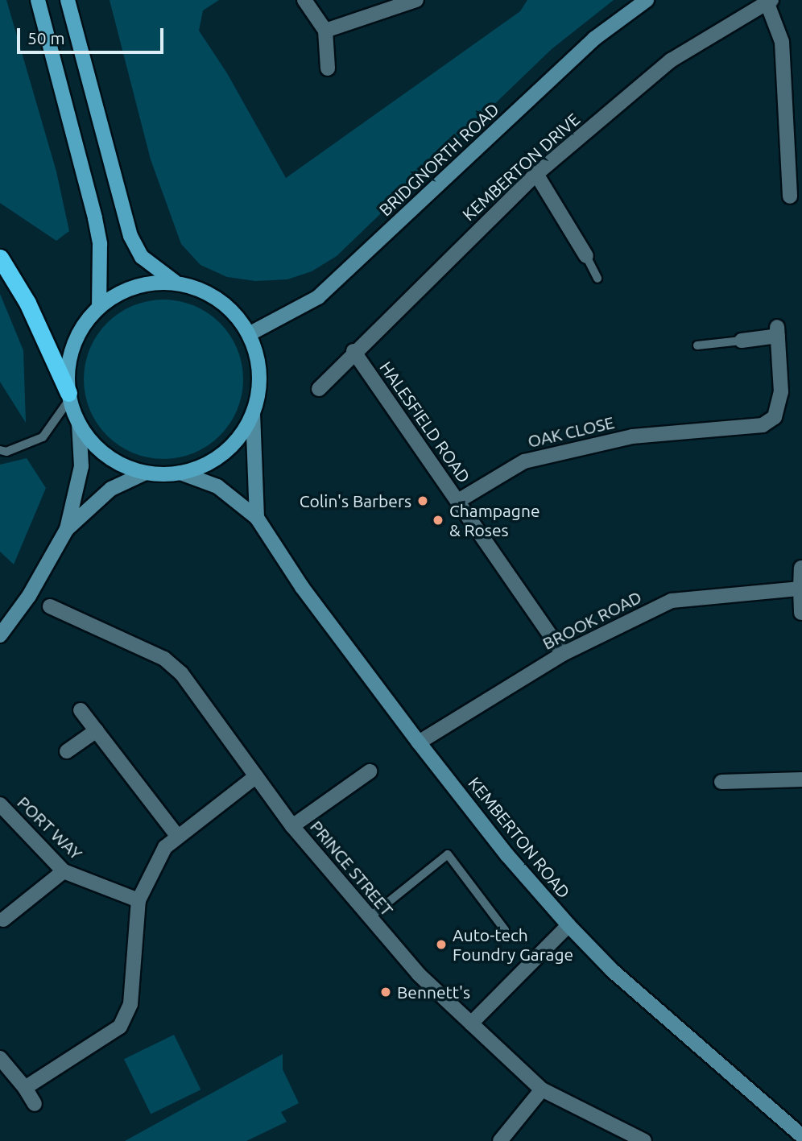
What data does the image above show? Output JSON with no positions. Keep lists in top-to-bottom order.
{
  "streets": {
    "street": [
      "BRIDGNORTH ROAD",
      "KEMBERTON DRIVE",
      "HALESFIELD ROAD",
      "OAK CLOSE",
      "BROOK ROAD",
      "PORT WAY",
      "KEMBERTON ROAD",
      "PRINCE STREET"
    ]
  },
  "crossings": [
    ["BRIDGNORTH ROAD", "KEMBERTON ROAD"],
    ["KEMBERTON DRIVE", "HALESFIELD ROAD"],
    ["HALESFIELD ROAD", "OAK CLOSE"],
    ["HALESFIELD ROAD", "BROOK ROAD"],
    ["BROOK ROAD", "KEMBERTON ROAD"]
  ],
  "places": [
    "Colin's Barbers",
    "Champagne & Roses",
    "Auto-tech Foundry Garage",
    "Bennett's"
  ],
  "scale_bar": "50 m"
}
